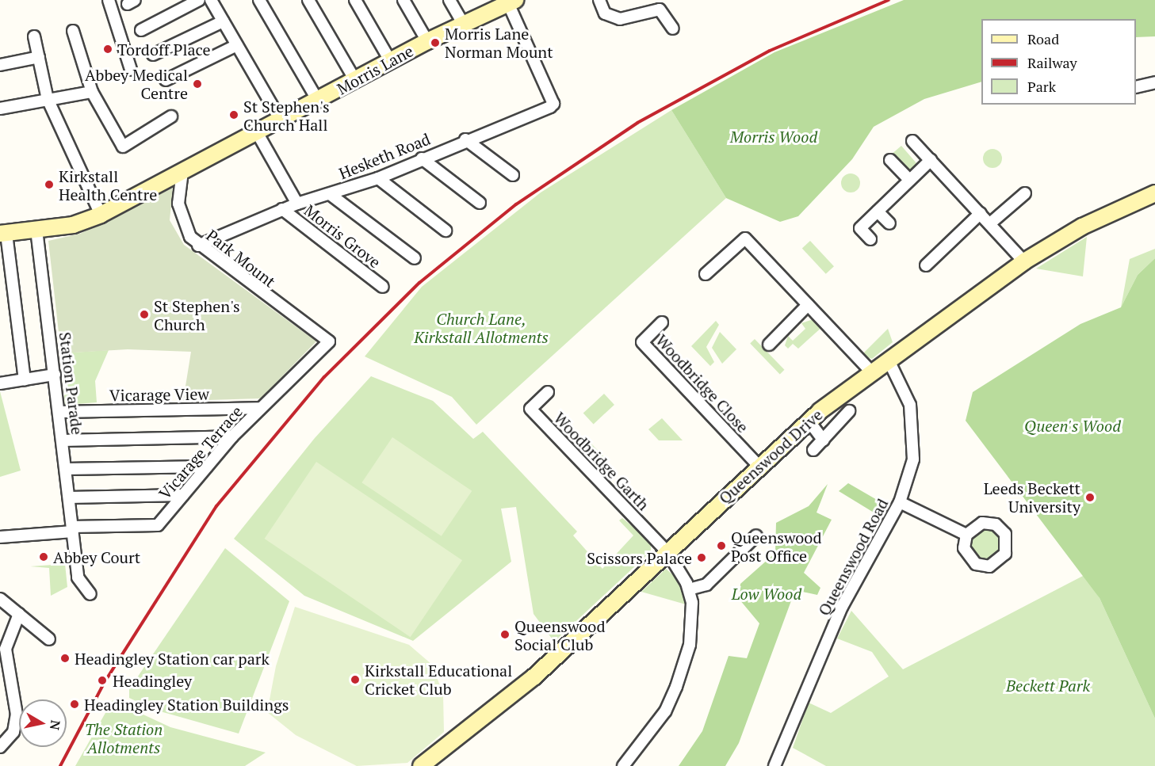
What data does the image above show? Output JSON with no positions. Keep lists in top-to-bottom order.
{
  "streets": {
    "street": [
      "Morris Lane",
      "Hesketh Road",
      "Morris Grove",
      "Park Mount",
      "Station Parade",
      "Woodbridge Close",
      "Vicarage View",
      "Vicarage Terrace",
      "Queenswood Drive",
      "Woodbridge Garth",
      "Queenswood Road"
    ]
  },
  "crossings": [
    ["Morris Lane", "Hesketh Road"],
    ["Morris Lane", "Park Mount"],
    ["Morris Lane", "Station Parade"],
    ["Hesketh Road", "Morris Grove"],
    ["Hesketh Road", "Park Mount"],
    ["Park Mount", "Vicarage Terrace"],
    ["Station Parade", "Vicarage View"],
    ["Station Parade", "Vicarage Terrace"],
    ["Woodbridge Close", "Queenswood Drive"],
    ["Vicarage View", "Vicarage Terrace"],
    ["Queenswood Drive", "Woodbridge Garth"],
    ["Queenswood Drive", "Queenswood Road"]
  ],
  "parks": [
    "Morris Wood",
    "Church Lane, Kirkstall Allotments",
    "Queen's Wood",
    "Low Wood",
    "Beckett Park",
    "The Station Allotments"
  ],
  "places": [
    "Morris Lane Norman Mount",
    "Tordoff Place",
    "Abbey Medical Centre",
    "St Stephen's Church Hall",
    "Kirkstall Health Centre",
    "St Stephen's Church",
    "Leeds Beckett University",
    "Queenswood Post Office",
    "Abbey Court",
    "Scissors Palace",
    "Queenswood Social Club",
    "Headingley Station car park",
    "Kirkstall Educational Cricket Club",
    "Headingley",
    "Headingley Station Buildings"
  ],
  "legend": ["Road", "Railway", "Park"],
  "north": "right"
}
